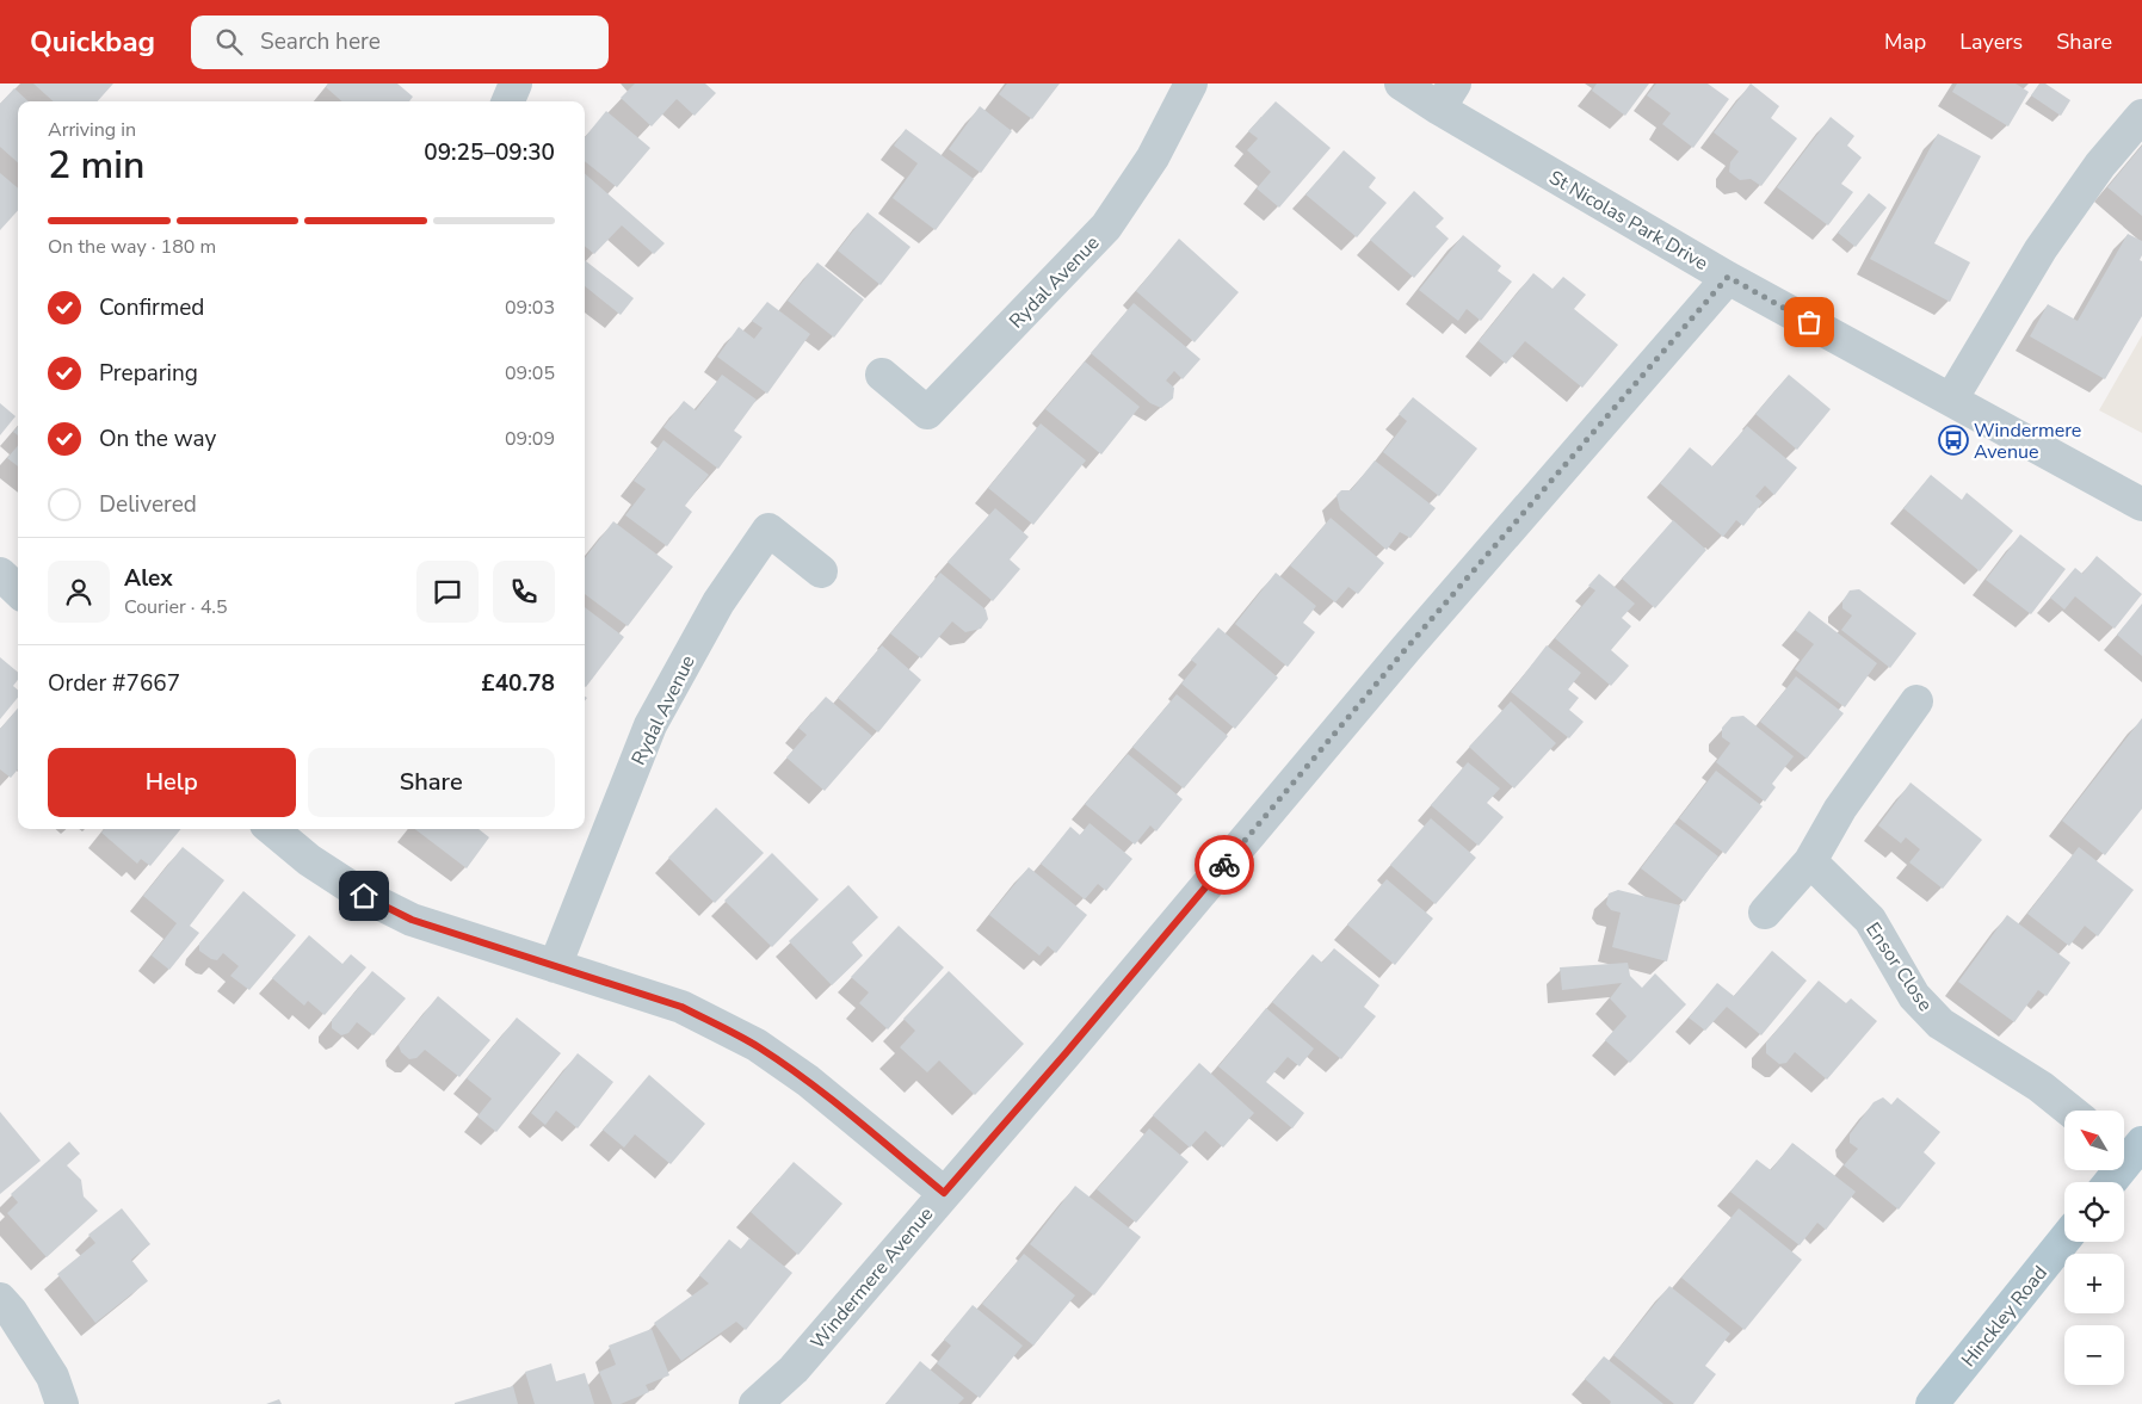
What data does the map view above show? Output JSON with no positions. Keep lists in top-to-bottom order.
{
  "streets": {
    "main road": ["Hinckley Road"],
    "street": [
      "St Nicolas Park Drive",
      "Rydal Avenue",
      "Ensor Close",
      "Windermere Avenue"
    ]
  },
  "crossings": [
    ["St Nicolas Park Drive", "Windermere Avenue"]
  ],
  "places": {
    "bus stop": ["Windermere Avenue"]
  },
  "north": "top left",
  "page": {
    "header": "Quickbag",
    "search": "Search here",
    "nav": ["Map", "Layers", "Share"],
    "heading": ["2 min", "Arriving in", "09:25–09:30"],
    "panel": [
      "Alex",
      "Courier · 4.5",
      "Order #7667",
      "£40.78"
    ],
    "bar": "On the way · 180 m",
    "list": [
      ["Confirmed", "09:03"],
      ["Preparing", "09:05"],
      ["On the way", "09:09"],
      "Delivered"
    ],
    "buttons": ["Help", "Share"],
    "map_buttons": ["+", "−"]
  }
}
